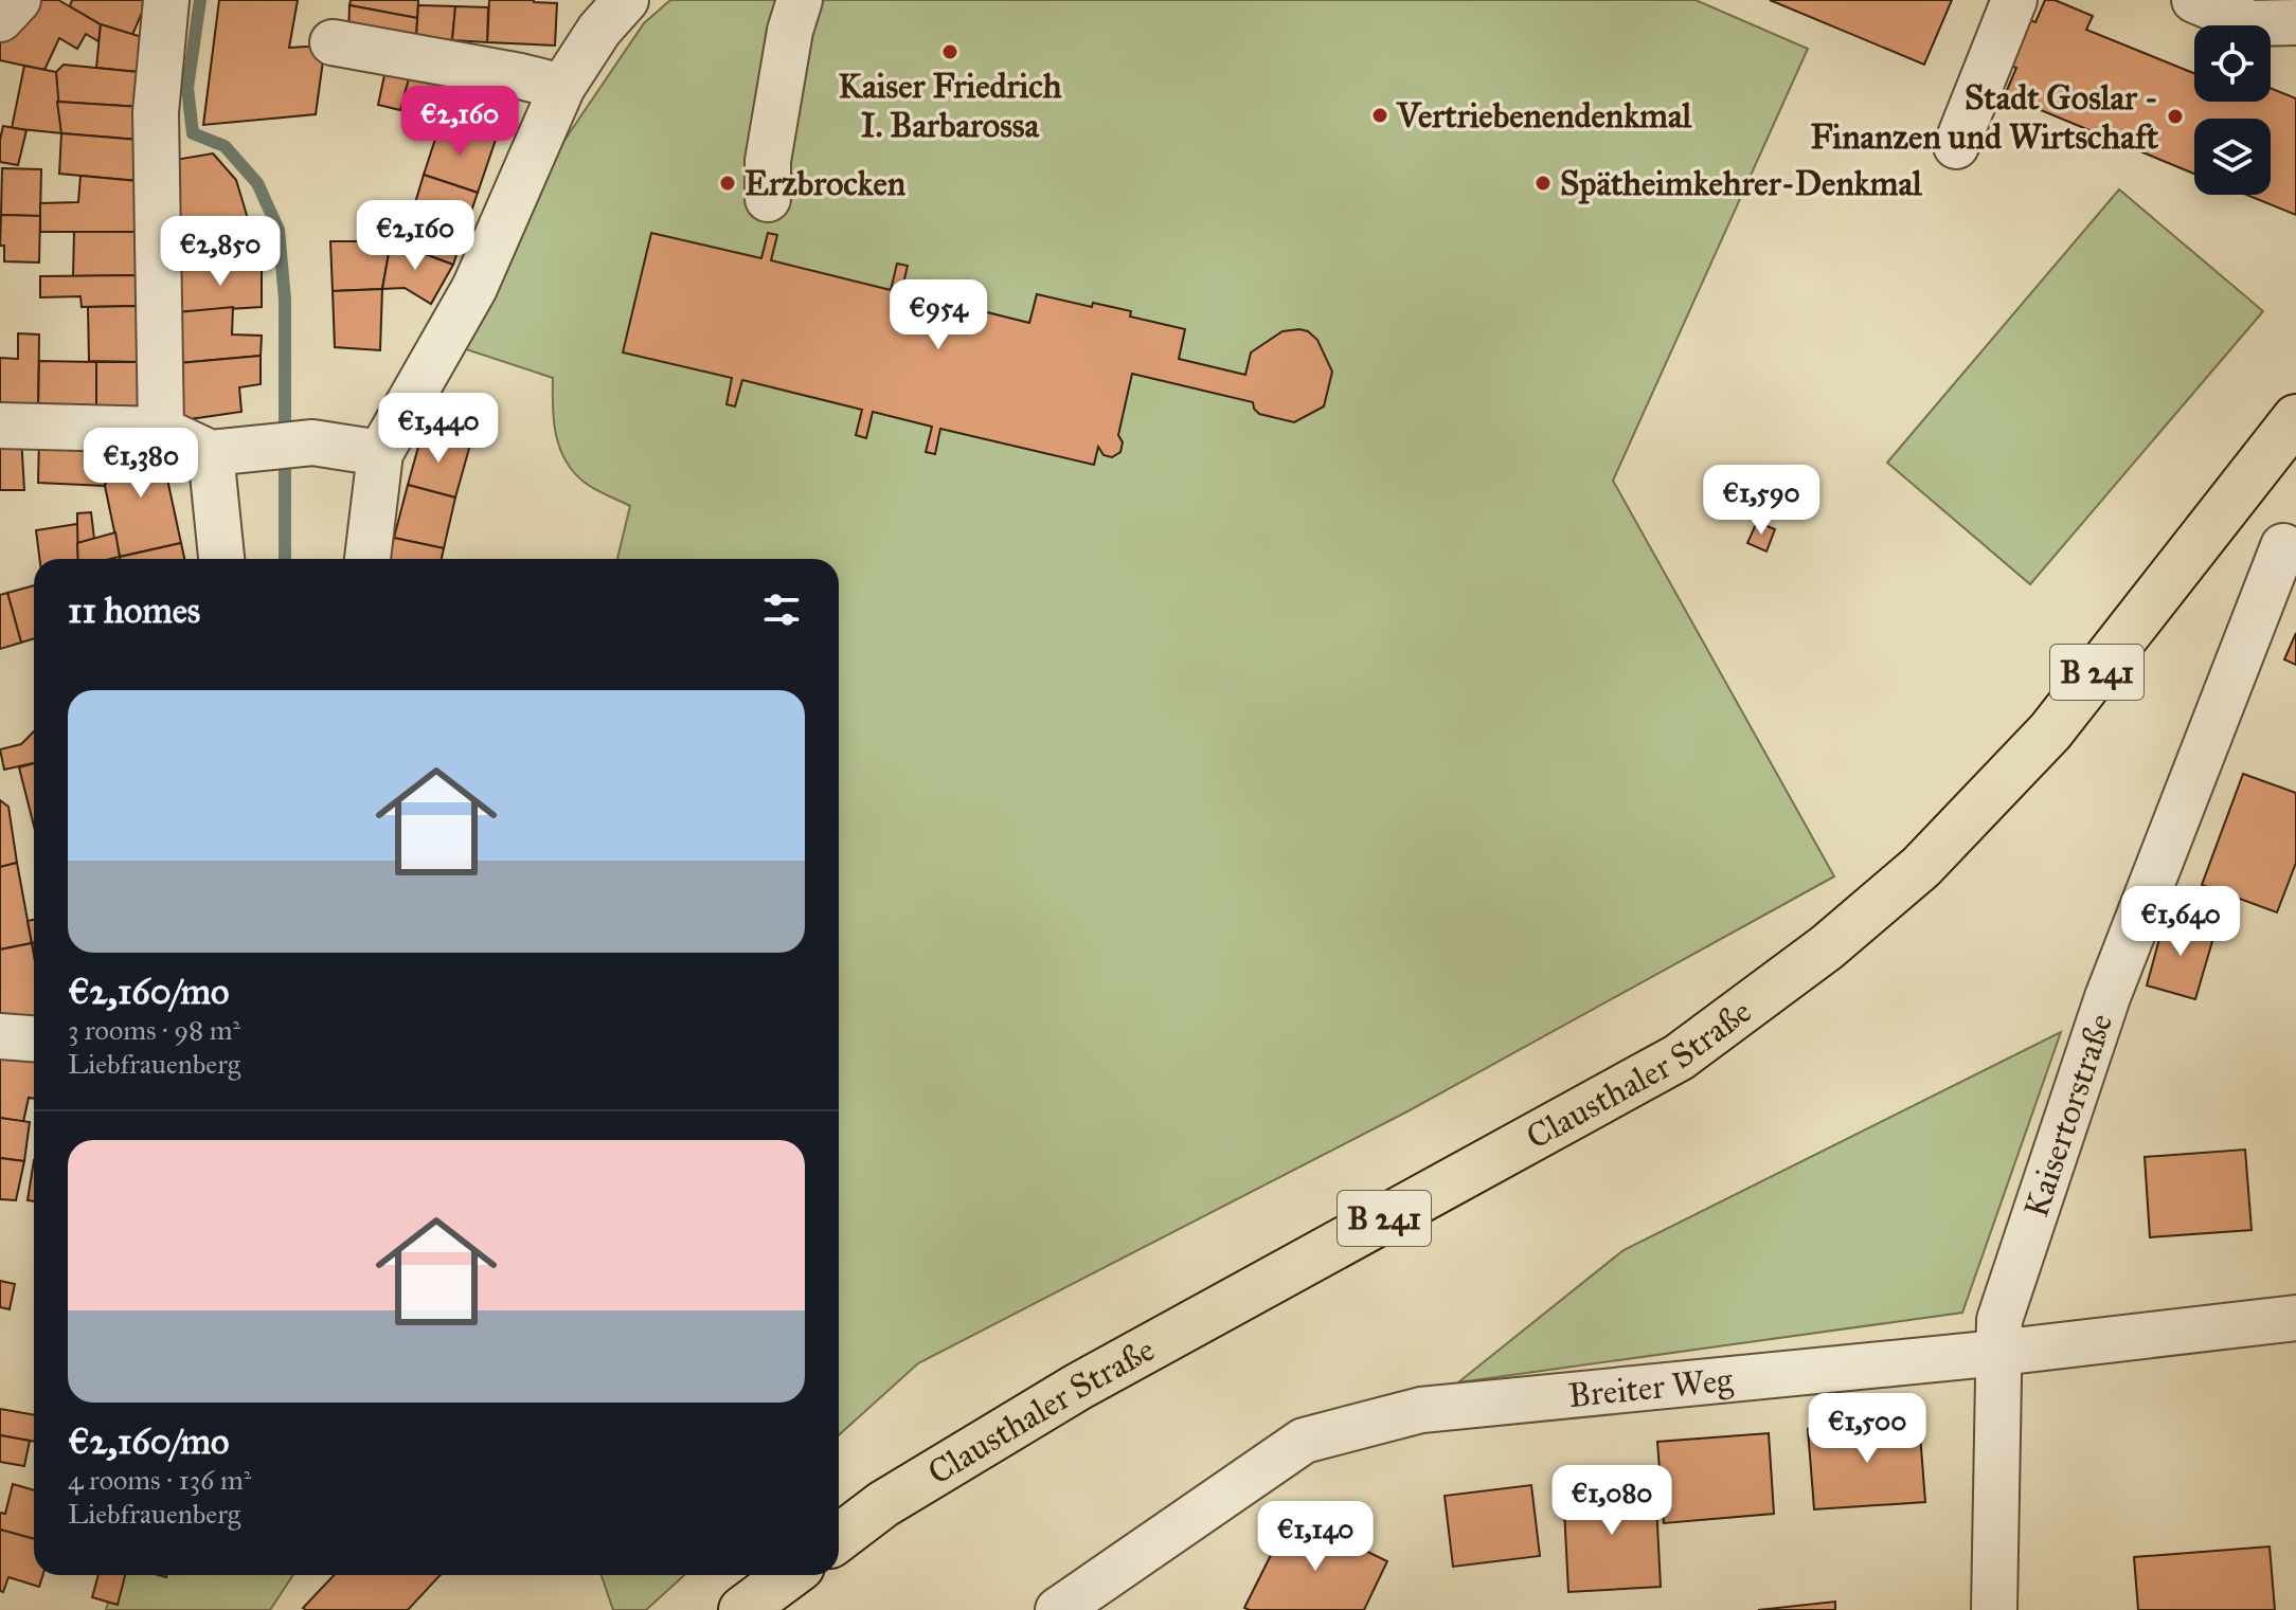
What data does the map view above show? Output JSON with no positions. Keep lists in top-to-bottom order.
{
  "streets": {
    "main road": ["B 241", "Clausthaler Straße"],
    "street": ["Kaisertorstraße", "Breiter Weg"]
  },
  "crossings": [
    ["Kaisertorstraße", "Breiter Weg"]
  ],
  "places": [
    "Kaiser Friedrich I. Barbarossa",
    "Vertriebenendenkmal",
    "Stadt Goslar - Finanzen und Wirtschaft",
    "Erzbrocken",
    "Spätheimkehrer-Denkmal"
  ],
  "page": {
    "price": [
      "€2,160",
      "€2,160",
      "€2,850",
      "€954",
      "€1,440",
      "€1,380",
      "€1,590",
      "€1,640",
      "€1,500",
      "€1,080",
      "€1,140"
    ],
    "heading": "11 homes",
    "list": [
      {
        "name": "€2,160/mo",
        "note": "3 rooms · 98 m² · Liebfrauenberg"
      },
      {
        "name": "€2,160/mo",
        "note": "4 rooms · 136 m² · Liebfrauenberg"
      }
    ]
  }
}
